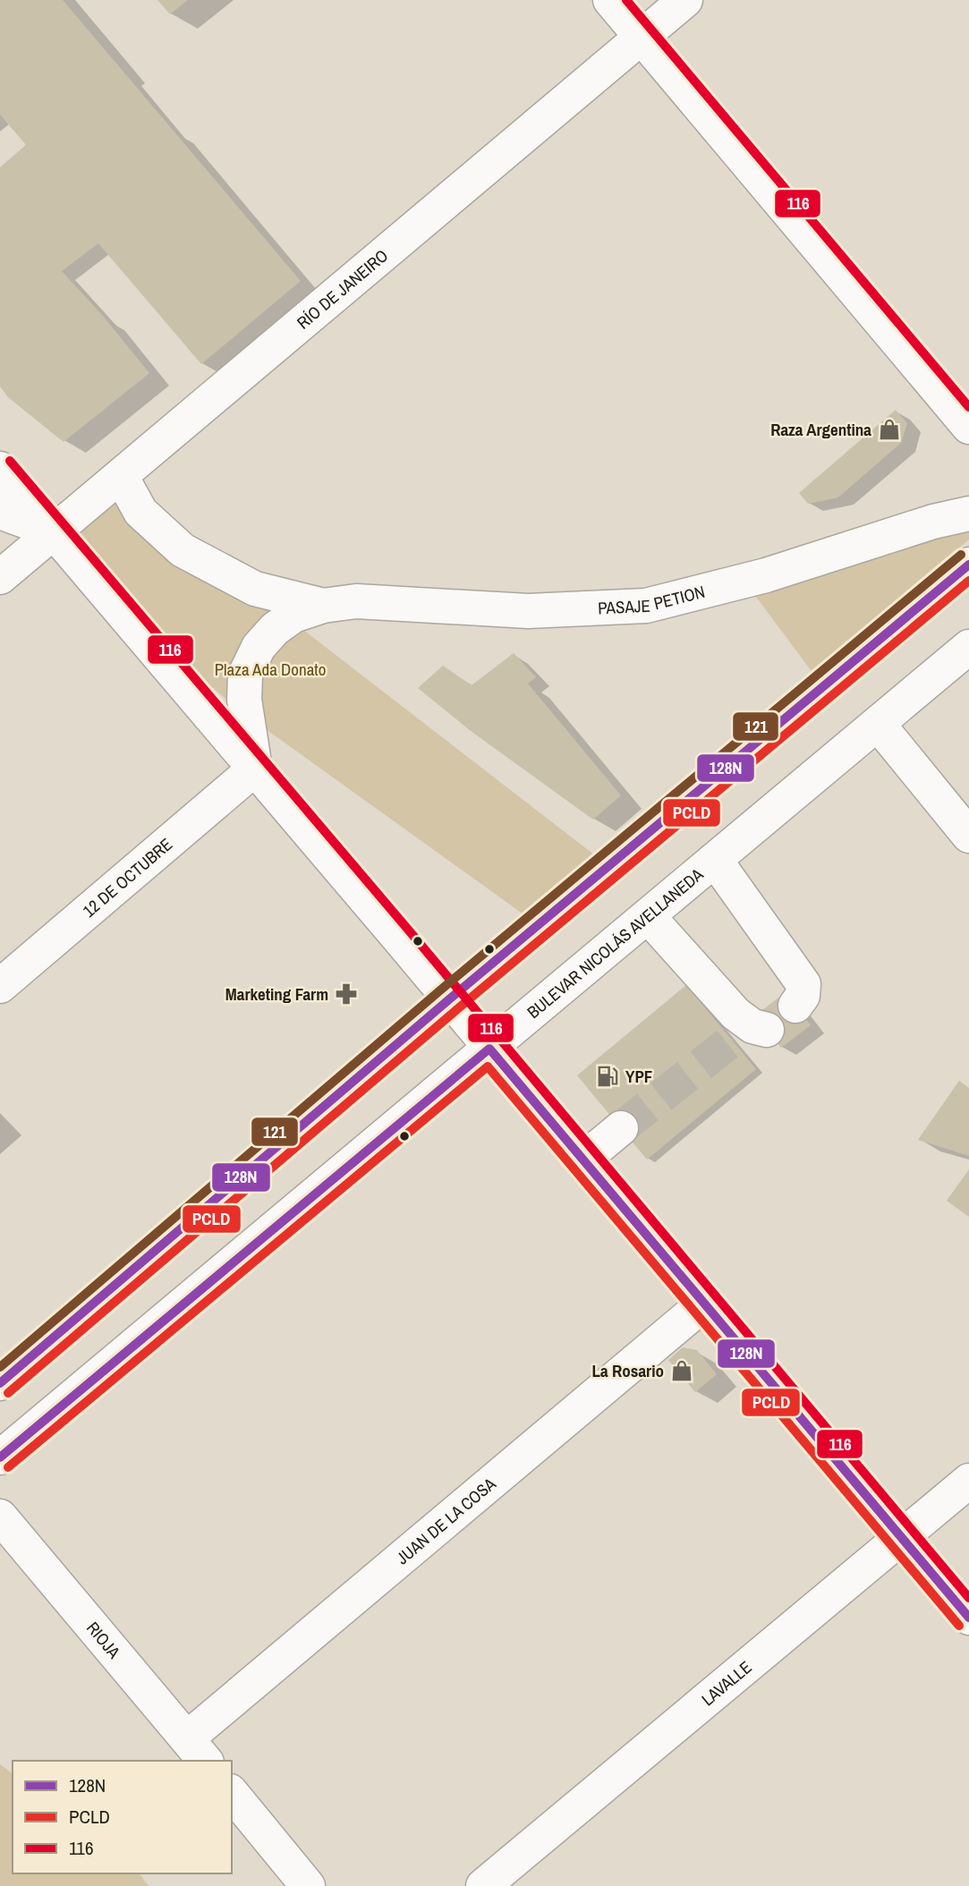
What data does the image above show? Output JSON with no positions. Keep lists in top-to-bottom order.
{
  "streets": {
    "main road": [
      "RÍO DE JANEIRO",
      "PASAJE PETION",
      "12 DE OCTUBRE",
      "BULEVAR NICOLÁS AVELLANEDA",
      "JUAN DE LA COSA",
      "RIOJA",
      "LAVALLE"
    ]
  },
  "crossings": [
    ["RÍO DE JANEIRO", "PASAJE PETION"],
    ["PASAJE PETION", "12 DE OCTUBRE"],
    ["JUAN DE LA COSA", "RIOJA"]
  ],
  "parks": ["Plaza Ada Donato"],
  "places": {
    "shop": ["Raza Argentina", "La Rosario"],
    "pharmacy": ["Marketing Farm"],
    "fuel station": ["YPF"]
  },
  "lines": [
    "transit line 116",
    "transit line 121",
    "transit line 128N",
    "transit line PCLD"
  ],
  "legend": ["128N", "PCLD", "116"]
}
